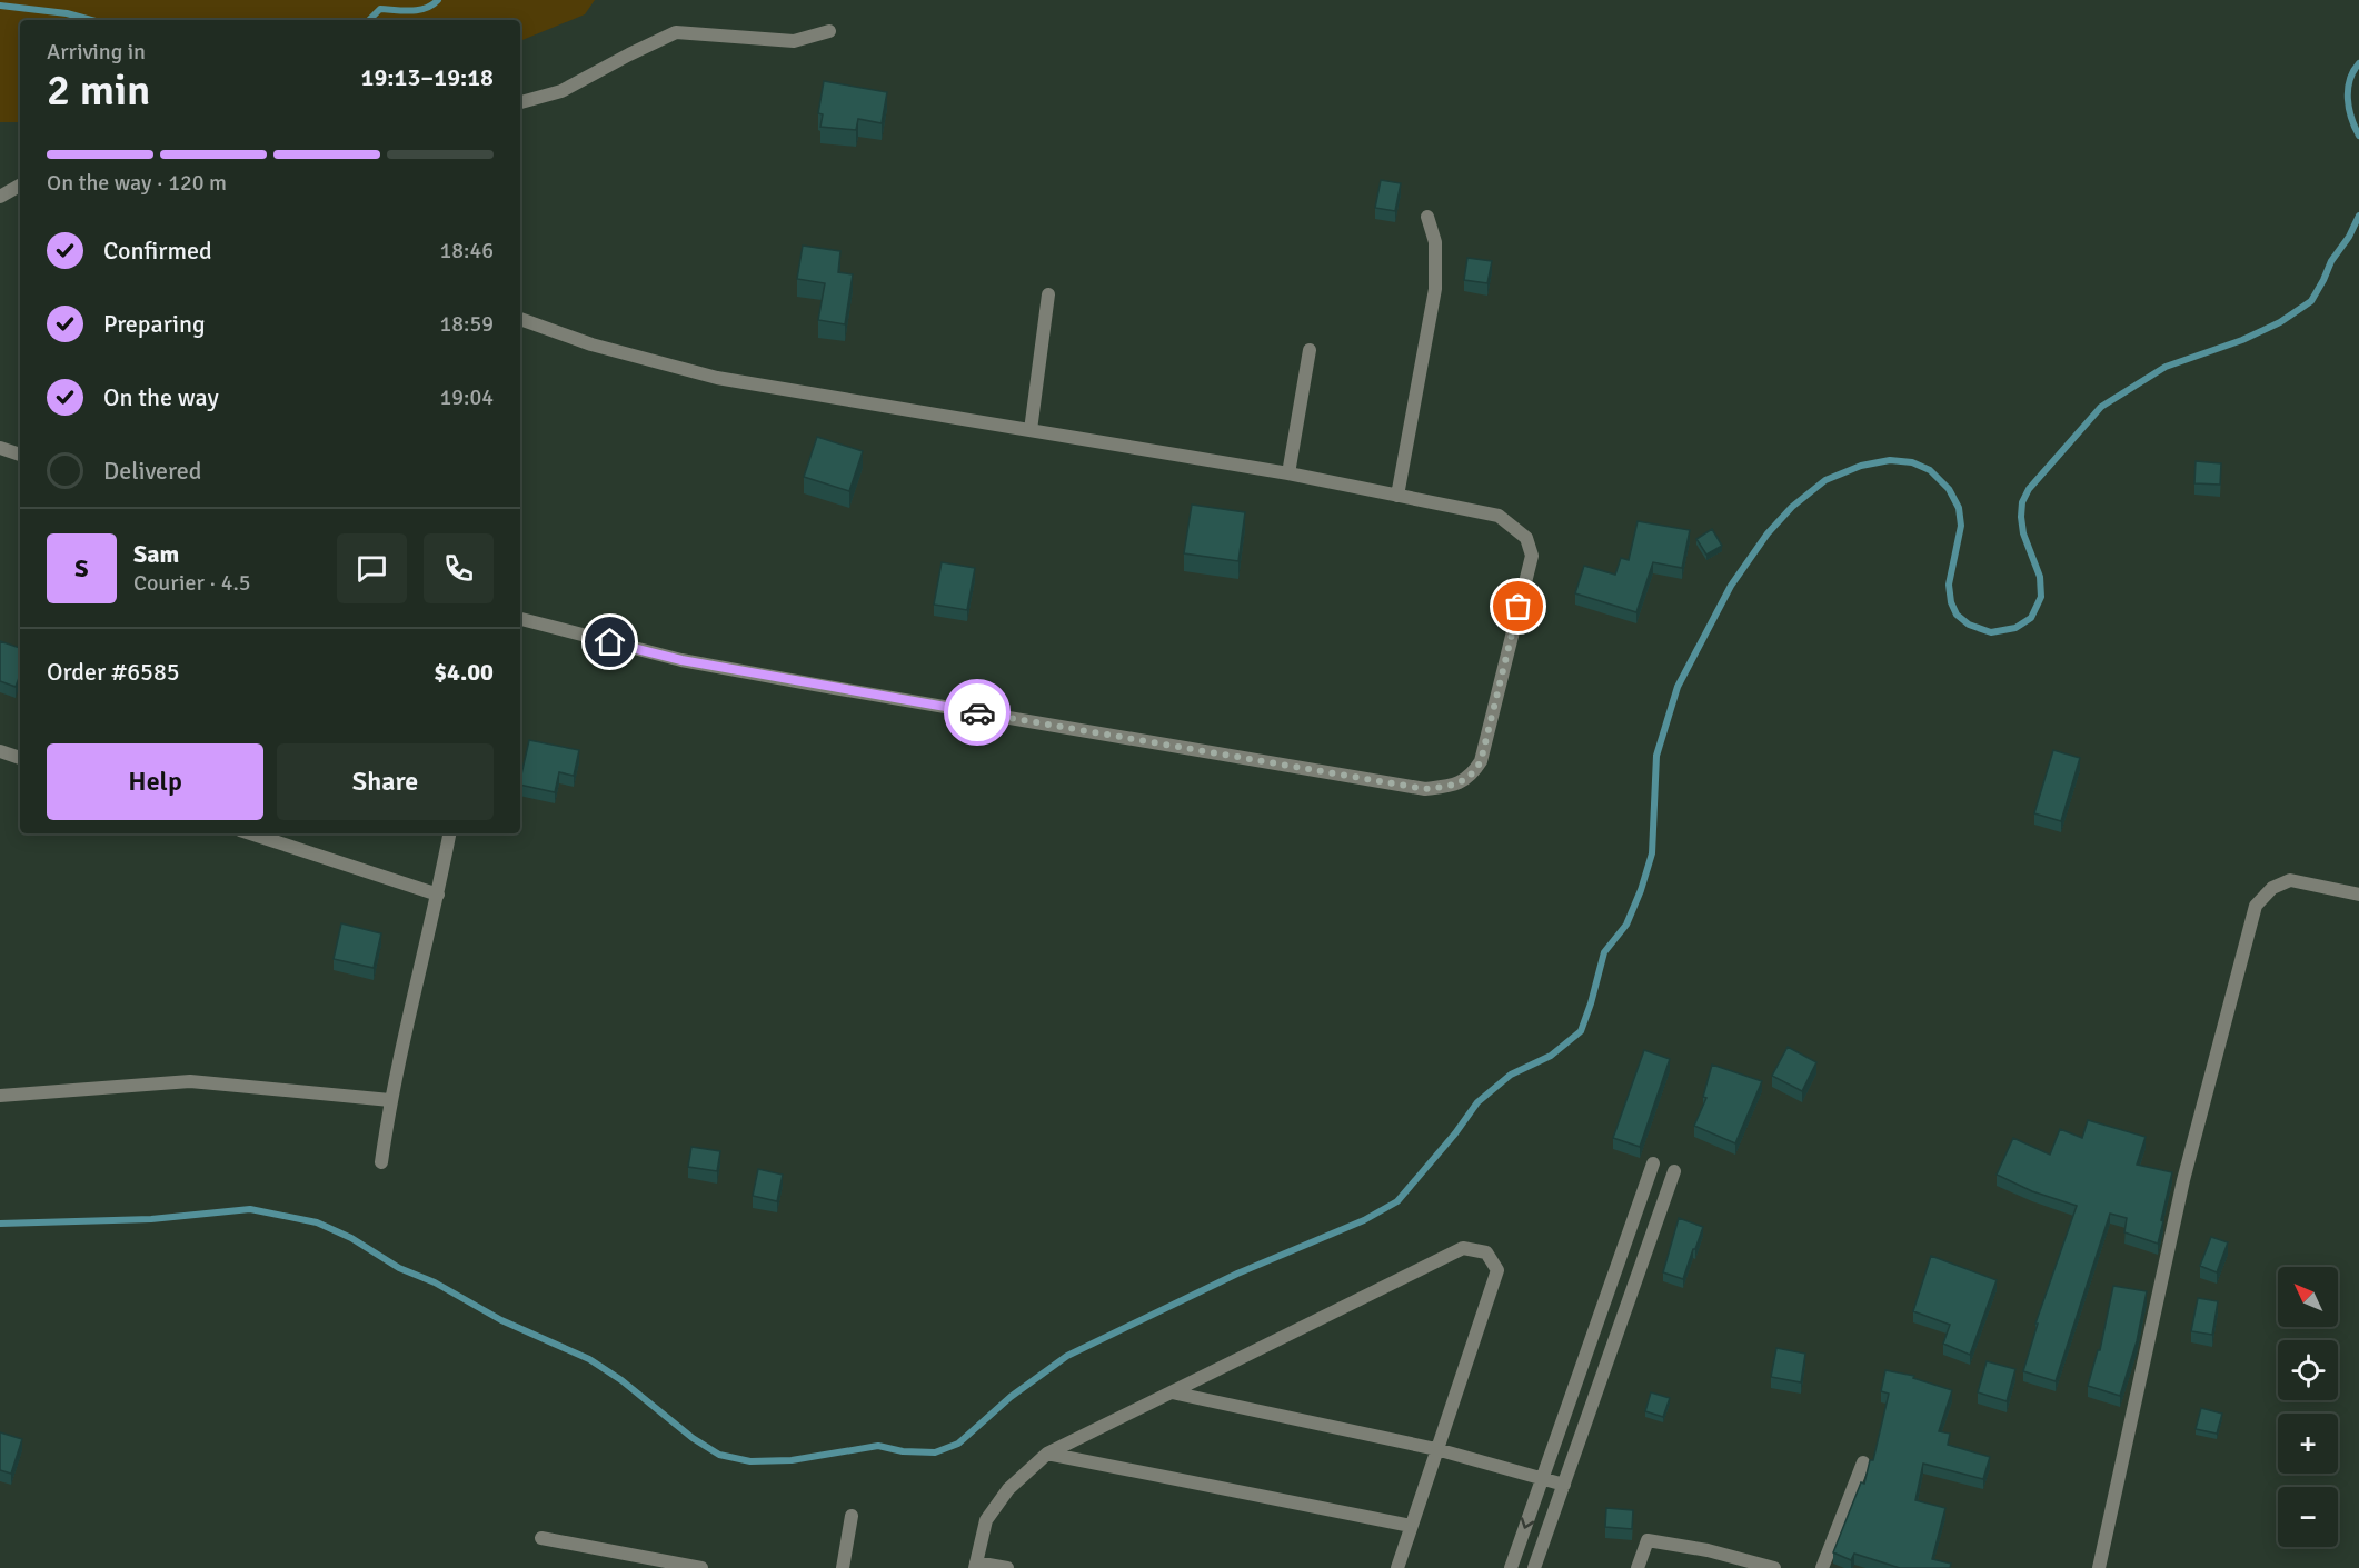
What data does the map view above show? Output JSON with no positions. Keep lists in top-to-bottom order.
{
  "north": "top left",
  "page": {
    "heading": ["2 min", "Arriving in", "19:13–19:18"],
    "panel": [
      "Sam",
      "Courier · 4.5",
      "Order #6585",
      "$4.00"
    ],
    "bar": "On the way · 120 m",
    "list": [
      ["Confirmed", "18:46"],
      ["Preparing", "18:59"],
      ["On the way", "19:04"],
      "Delivered"
    ],
    "round": "S",
    "buttons": ["Help", "Share"],
    "map_buttons": ["+", "−"]
  }
}
